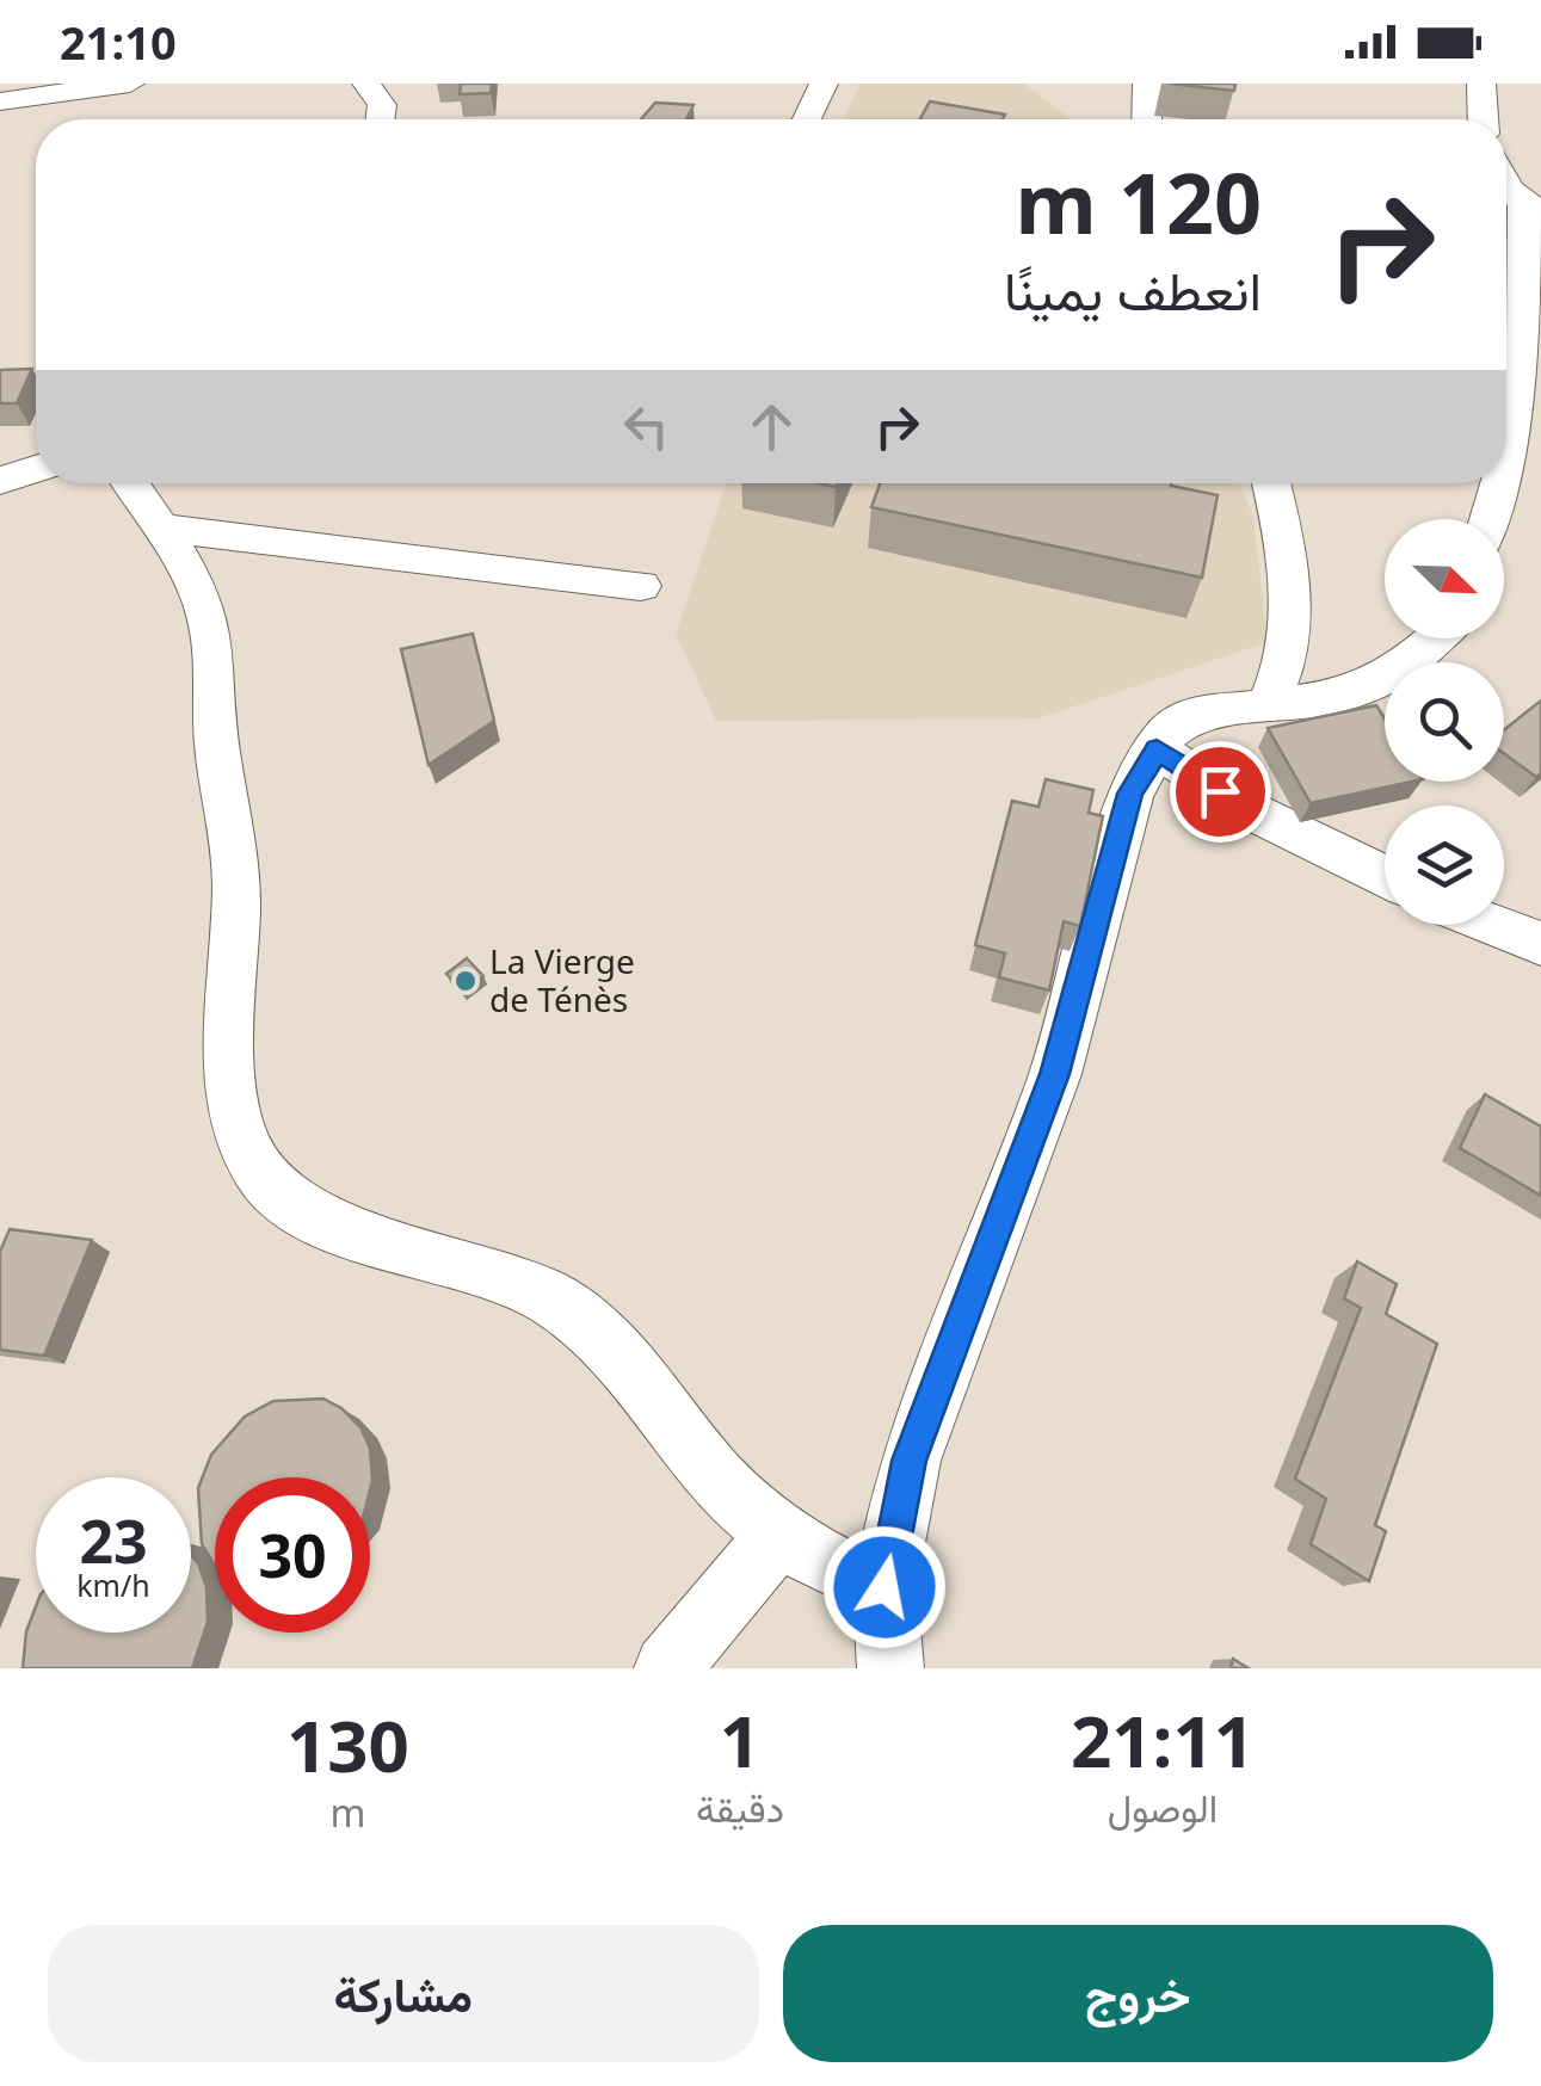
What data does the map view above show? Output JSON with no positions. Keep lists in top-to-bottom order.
{
  "places": ["La Vierge de Ténès"],
  "north": "bottom right",
  "page": {
    "status": "21:10",
    "turn": ["120 m", "انعطف يمينًا"],
    "speed": "23 km/h",
    "limit": "30",
    "eta": [
      "21:11",
      "الوصول",
      "1",
      "دقيقة",
      "130",
      "m"
    ],
    "buttons": ["خروج", "مشاركة"]
  }
}
